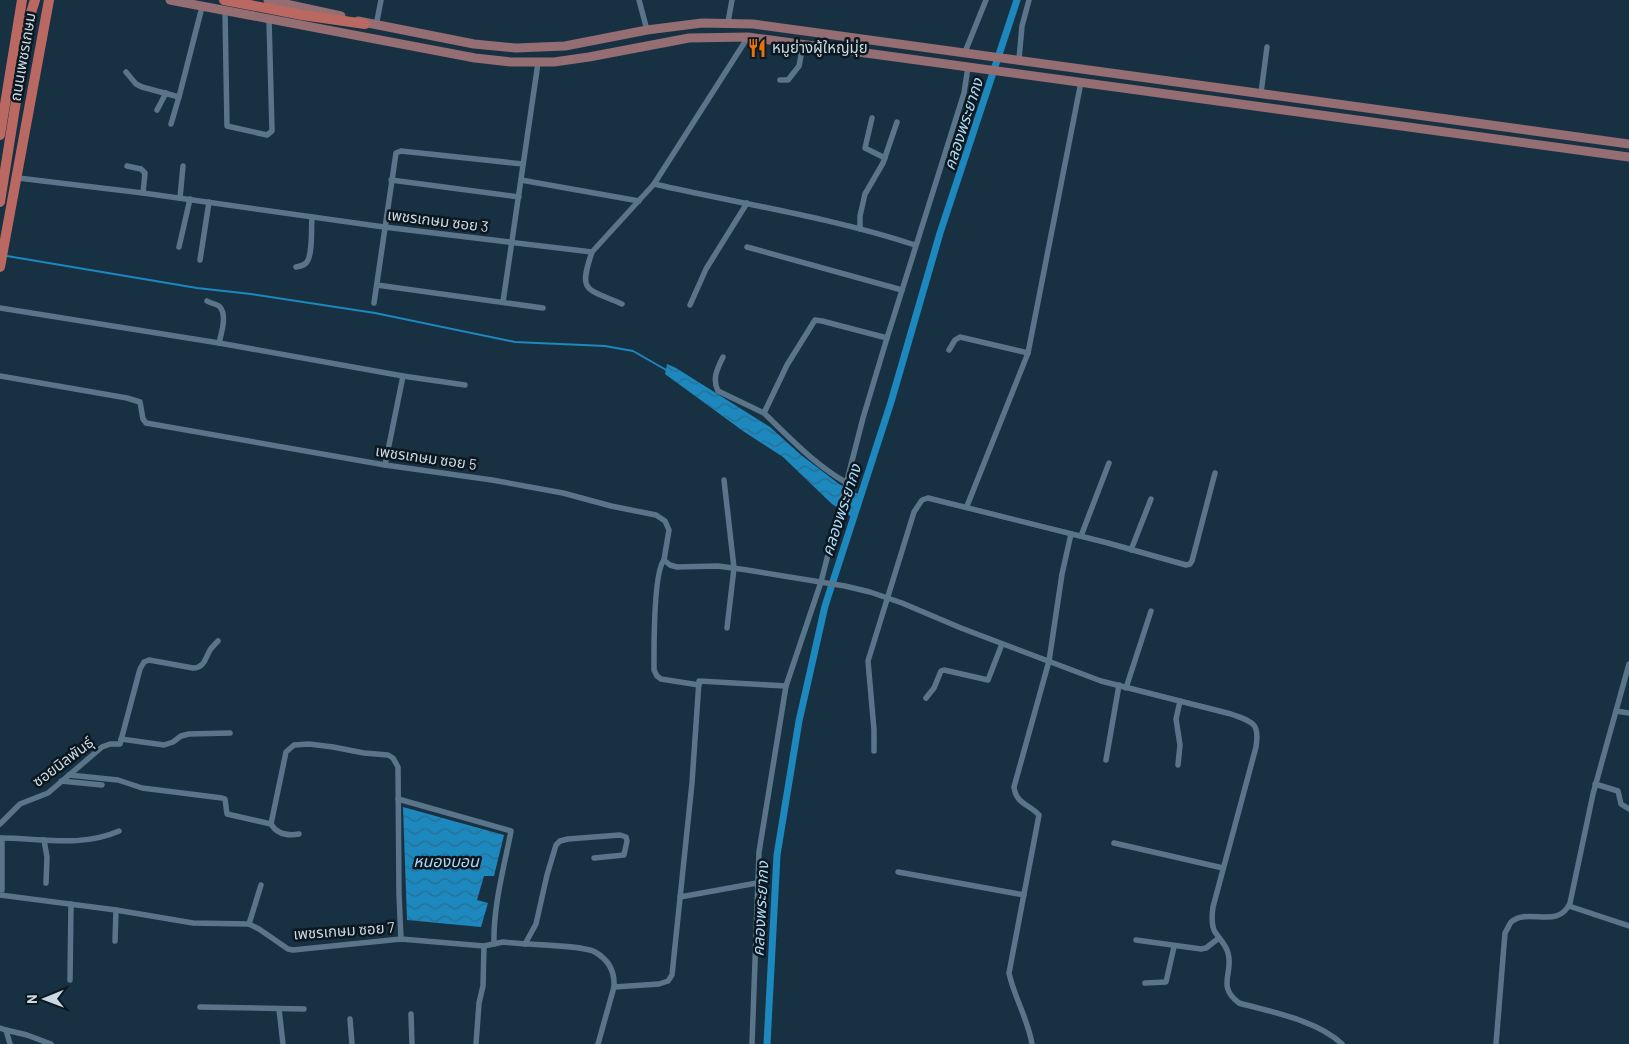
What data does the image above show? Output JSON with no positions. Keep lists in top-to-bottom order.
{
  "streets": {
    "highway": ["ถนนเพชรเกษม"],
    "street": [
      "เพชรเกษม ซอย 3",
      "เพชรเกษม ซอย 5",
      "ซอยนิลพันธุ์",
      "เพชรเกษม ซอย 7"
    ]
  },
  "crossings": [
    ["ถนนเพชรเกษม", "เพชรเกษม ซอย 3"]
  ],
  "water": ["คลองพระยากง", "หนองบอน"],
  "places": {
    "restaurant": ["หมูย่างผู้ใหญ่มุ่ย"]
  },
  "north": "left"
}
